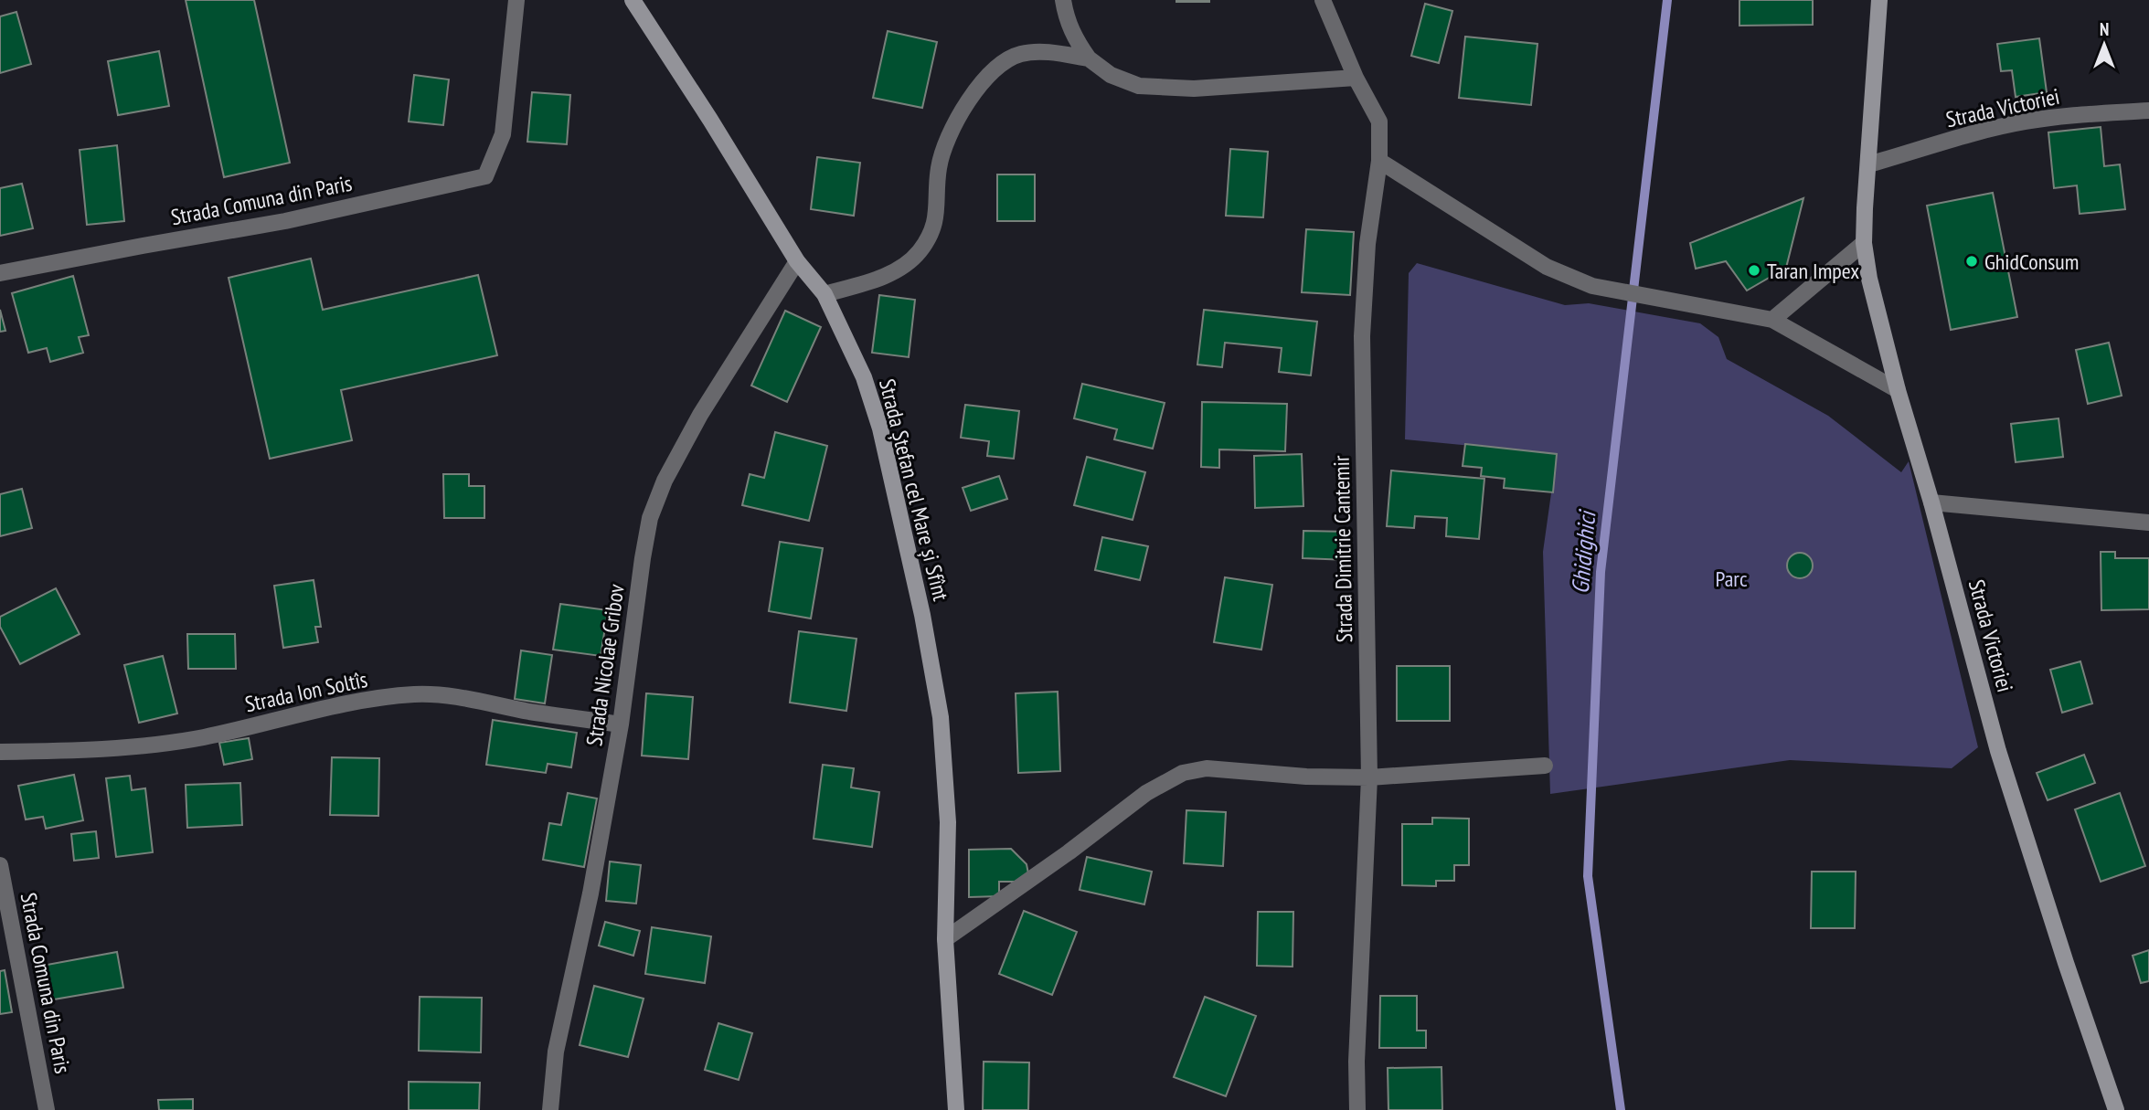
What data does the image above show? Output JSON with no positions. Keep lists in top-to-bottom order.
{
  "streets": {
    "street": [
      "Strada Victoriei",
      "Strada Comuna din Paris",
      "Strada Ștefan cel Mare și Sfînt",
      "Strada Dimitrie Cantemir",
      "Strada Nicolae Gribov",
      "Strada Ion Soltîs"
    ]
  },
  "crossings": [
    ["Strada Ștefan cel Mare și Sfînt", "Strada Nicolae Gribov"],
    ["Strada Nicolae Gribov", "Strada Ion Soltîs"]
  ],
  "water": ["Ghidighici"],
  "parks": ["Parc"],
  "places": ["GhidConsum", "Taran Impex"],
  "north": "top"
}
